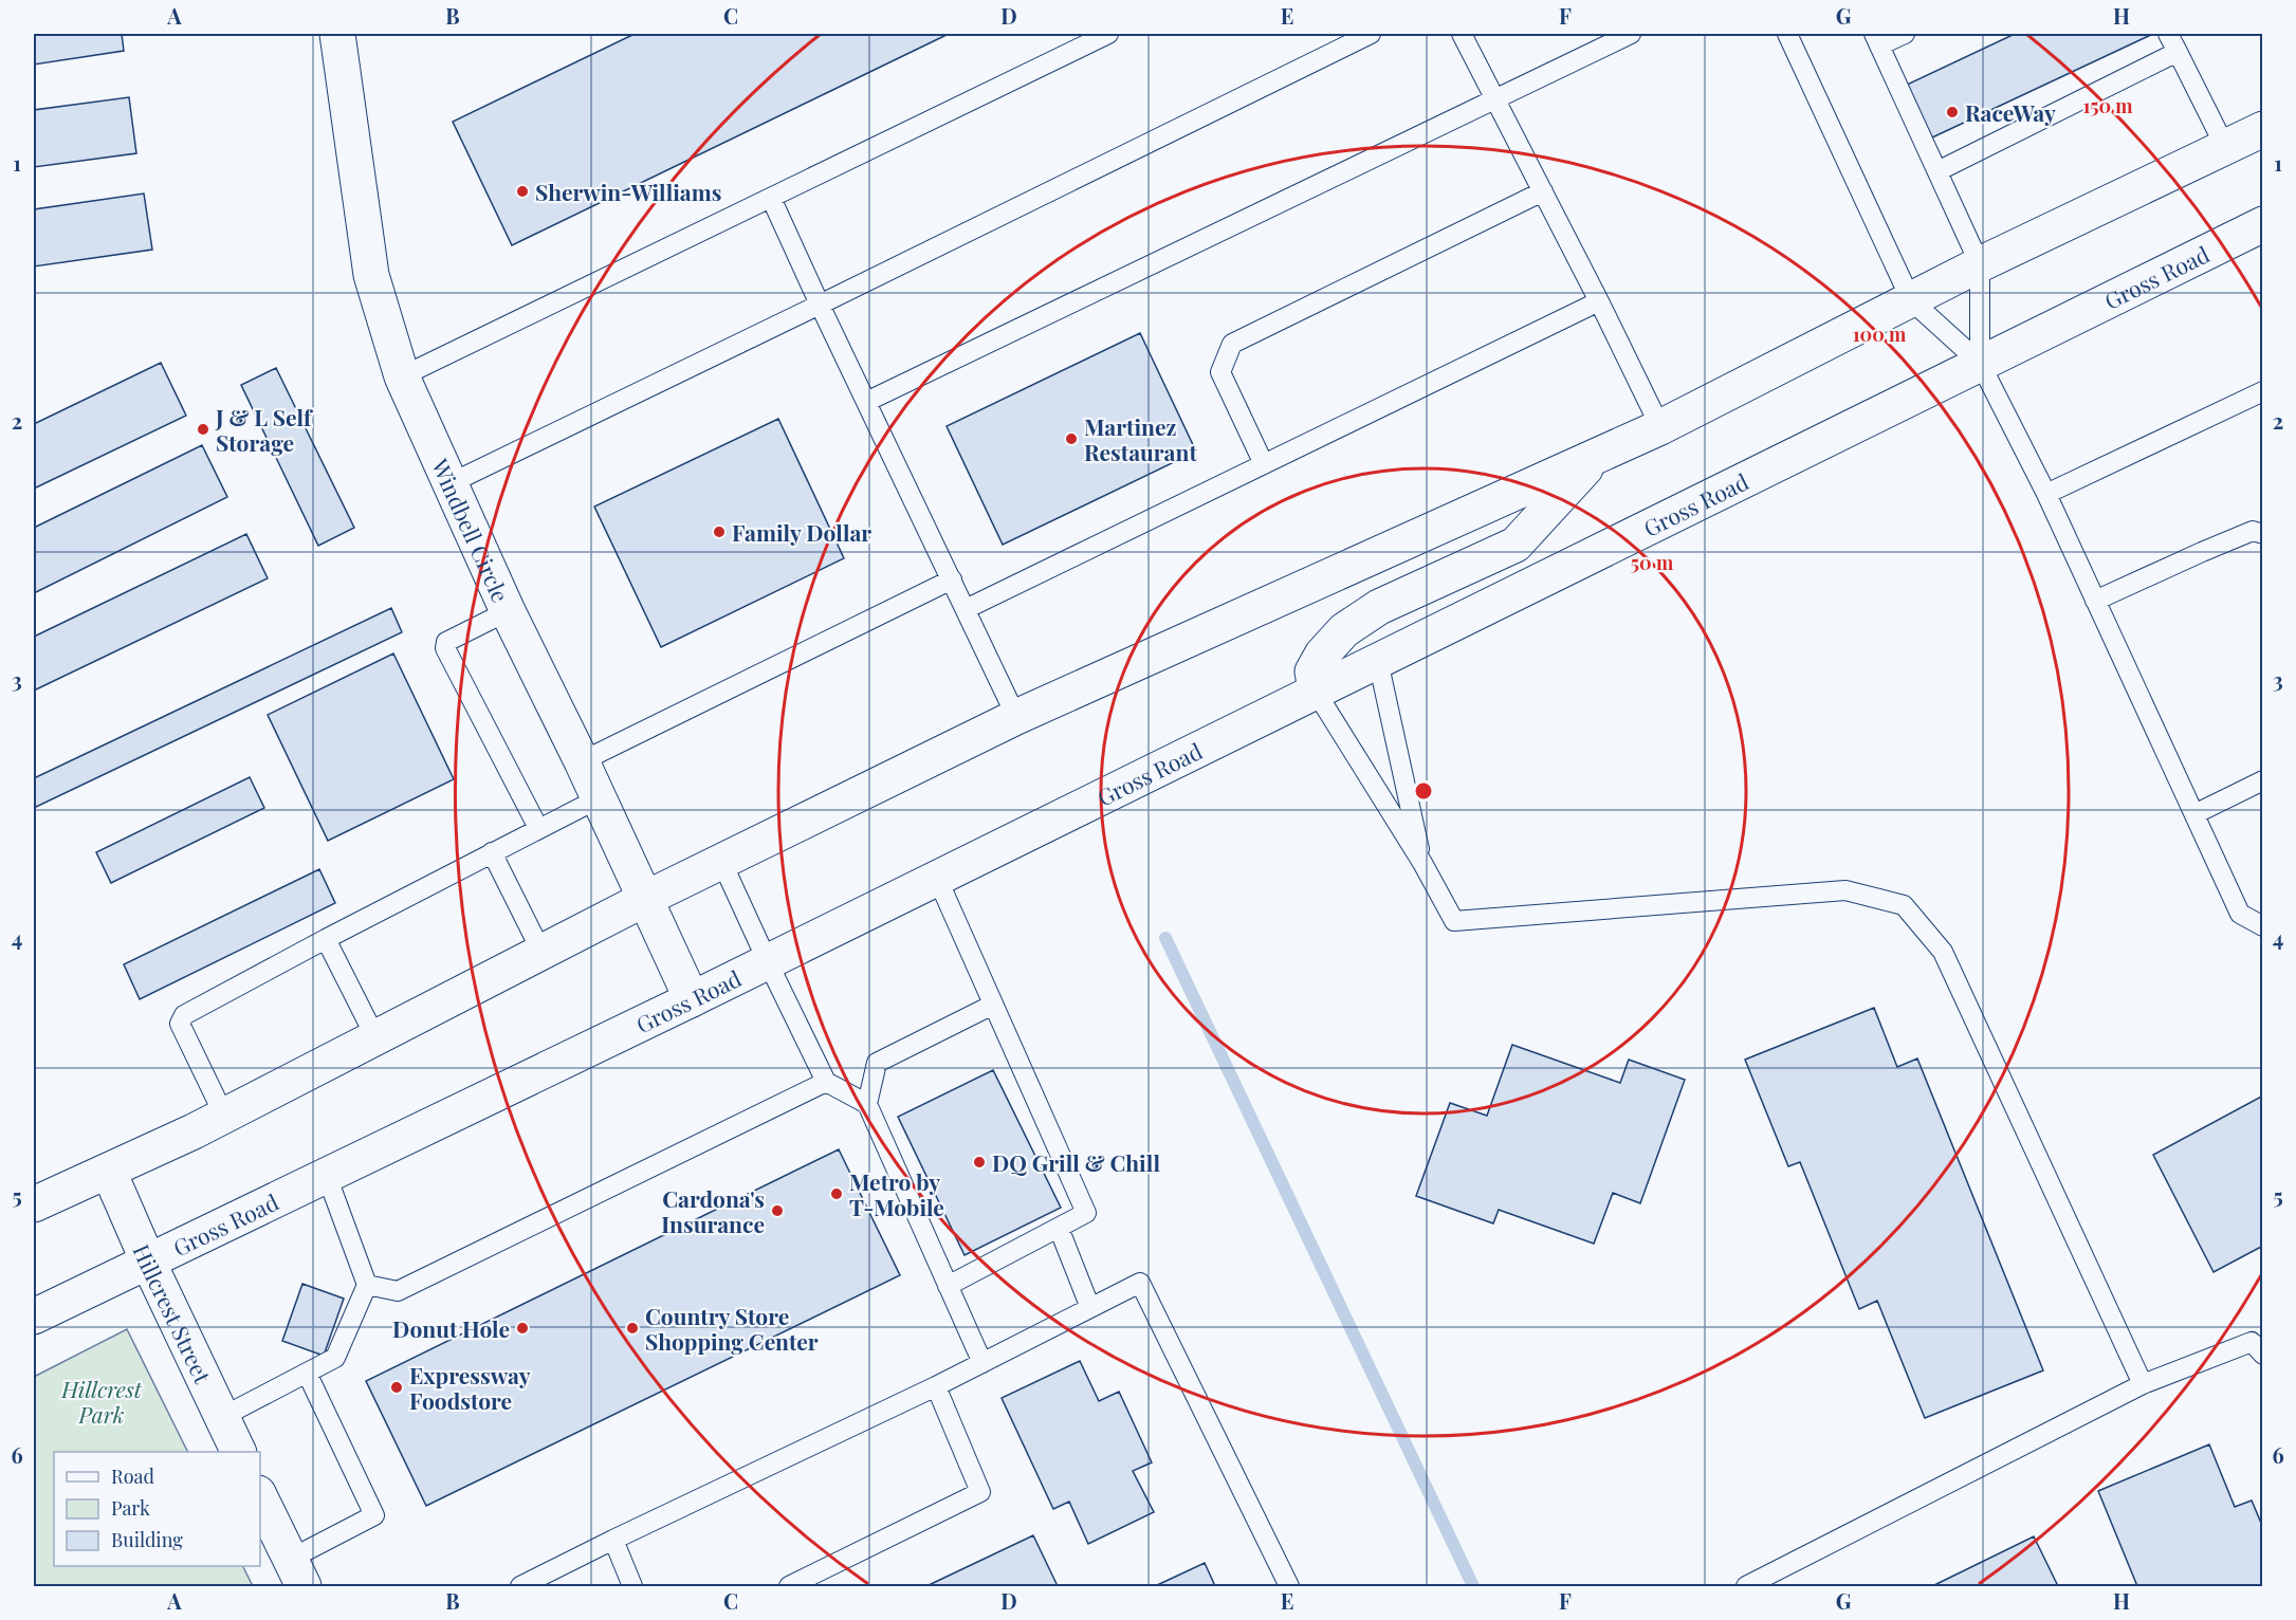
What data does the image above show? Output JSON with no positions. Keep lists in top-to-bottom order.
{
  "streets": {
    "main road": ["Gross Road", "Windbell Circle", "Hillcrest Street"]
  },
  "crossings": [
    ["Gross Road", "Windbell Circle"],
    ["Gross Road", "Hillcrest Street"]
  ],
  "parks": ["Hillcrest Park"],
  "places": [
    "RaceWay",
    "Sherwin-Williams",
    "J & L Self Storage",
    "Martinez Restaurant",
    "Family Dollar",
    "DQ Grill & Chill",
    "Metro by T-Mobile",
    "Cardona's Insurance",
    "Donut Hole",
    "Country Store Shopping Center",
    "Expressway Foodstore"
  ],
  "legend": ["Road", "Park", "Building"],
  "grid": {
    "columns": [
      "A",
      "B",
      "C",
      "D",
      "E",
      "F",
      "G",
      "H"
    ],
    "rows": [
      "1",
      "2",
      "3",
      "4",
      "5",
      "6"
    ]
  },
  "rings": ["150 m", "100 m", "50 m"]
}
